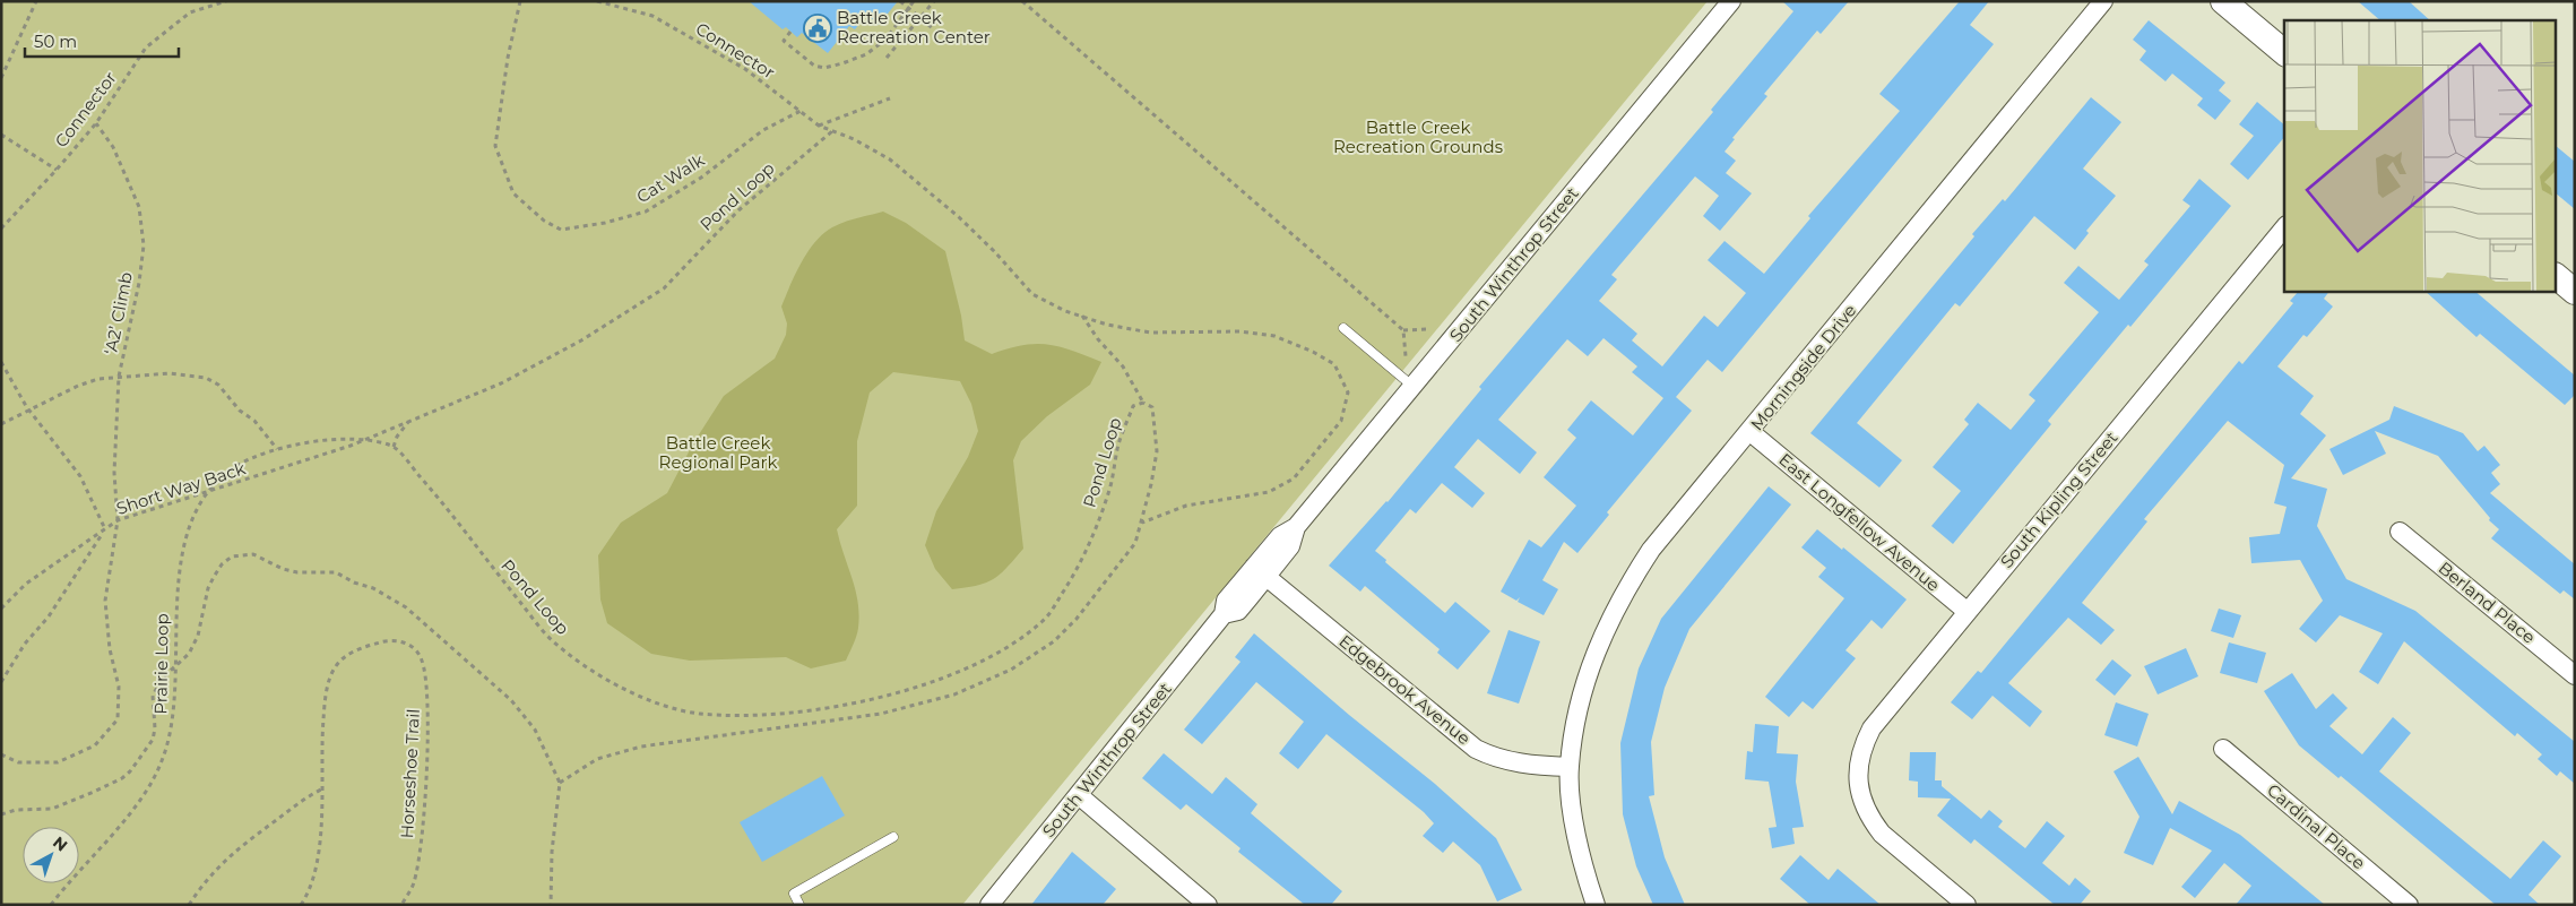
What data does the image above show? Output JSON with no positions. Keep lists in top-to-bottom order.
{
  "streets": {
    "street": [
      "South Winthrop Street",
      "Morningside Drive",
      "South Kipling Street",
      "East Longfellow Avenue",
      "Berland Place",
      "Edgebrook Avenue",
      "Cardinal Place"
    ],
    "path": [
      "Connector",
      "Cat Walk",
      "Pond Loop",
      "‘A2’ Climb",
      "Short Way Back",
      "Prairie Loop",
      "Horseshoe Trail"
    ]
  },
  "crossings": [
    ["Connector", "Cat Walk"],
    ["Connector", "Pond Loop"],
    ["Connector", "‘A2’ Climb"],
    ["Pond Loop", "Short Way Back"],
    ["Pond Loop", "Prairie Loop"],
    ["South Winthrop Street", "Edgebrook Avenue"],
    ["‘A2’ Climb", "Short Way Back"],
    ["Morningside Drive", "East Longfellow Avenue"],
    ["Morningside Drive", "Edgebrook Avenue"],
    ["Short Way Back", "Prairie Loop"],
    ["South Kipling Street", "East Longfellow Avenue"]
  ],
  "parks": ["Battle Creek Recreation Grounds", "Battle Creek Regional Park"],
  "places": {
    "public building": ["Battle Creek Recreation Center"]
  },
  "scale_bar": "50 m",
  "north": "top right"
}
